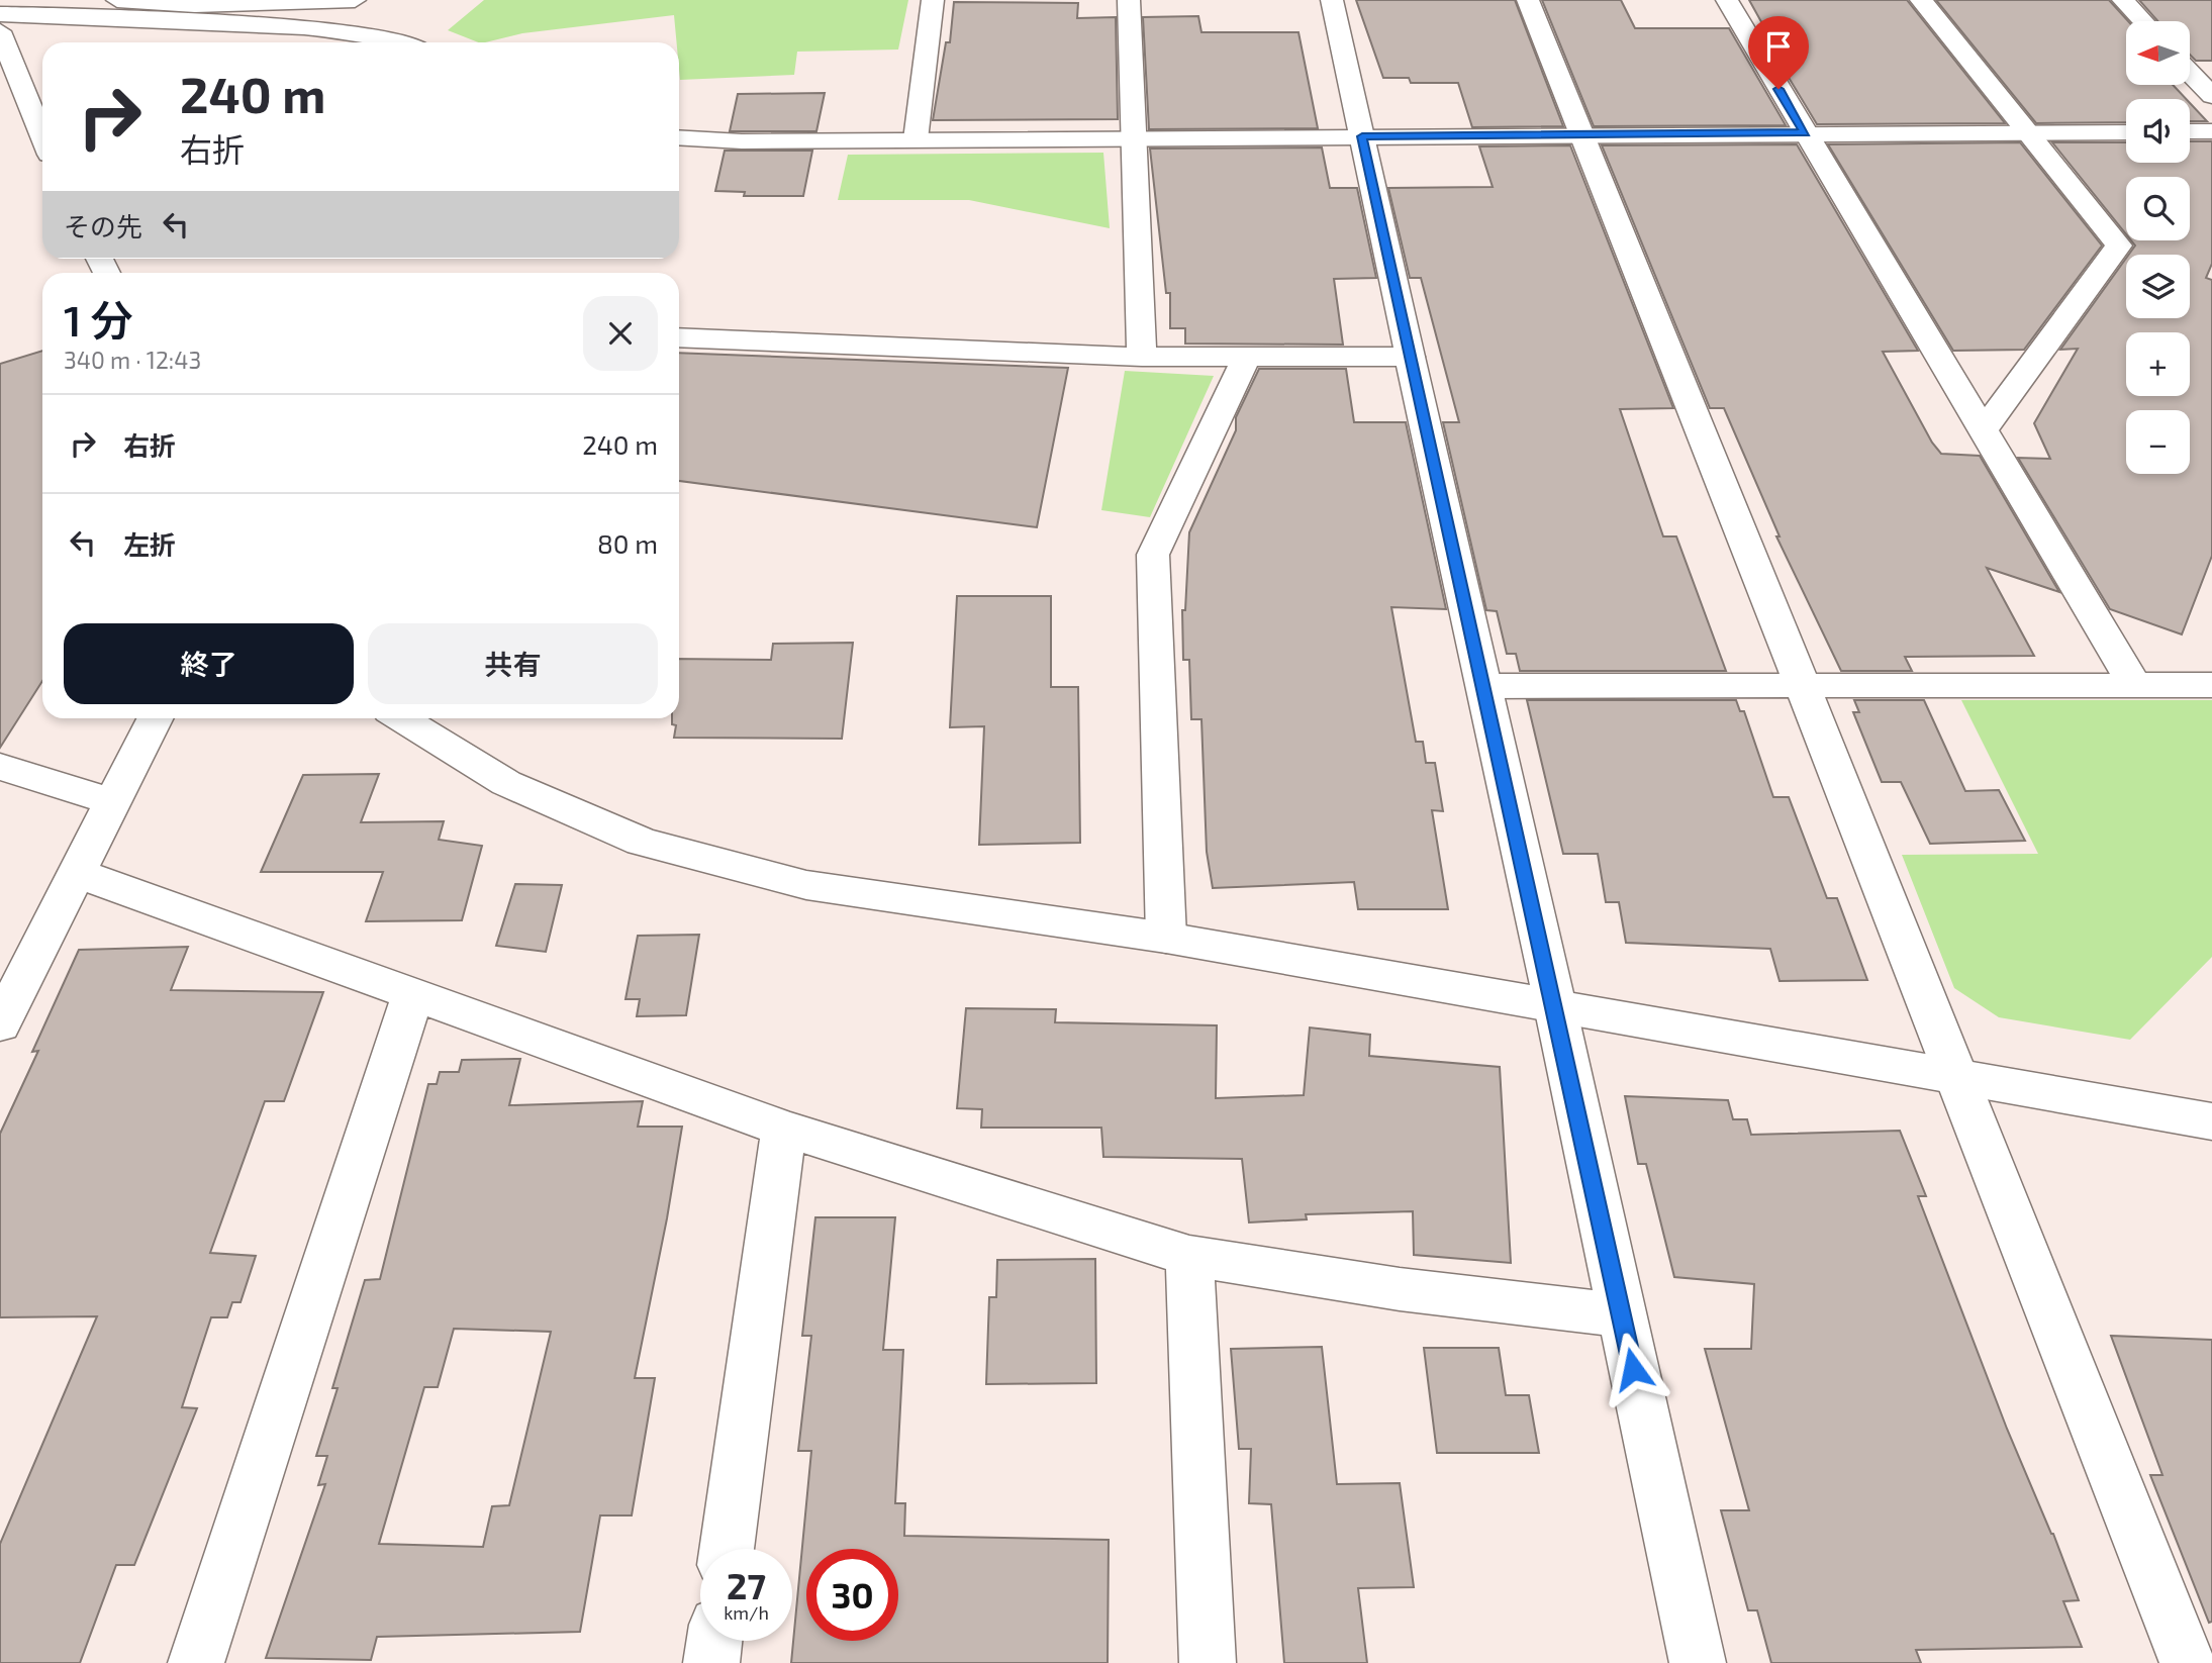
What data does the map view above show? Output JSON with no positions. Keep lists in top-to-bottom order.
{
  "north": "left",
  "page": {
    "map_buttons": ["+", "−"],
    "turn": ["240 m", "右折"],
    "then": "その先",
    "heading": ["1 分", "340 m · 12:43"],
    "list": [
      {
        "name": "右折",
        "value": "240 m"
      },
      {
        "name": "左折",
        "value": "80 m"
      }
    ],
    "buttons": ["終了", "共有"],
    "speed": "27 km/h",
    "limit": "30"
  }
}
